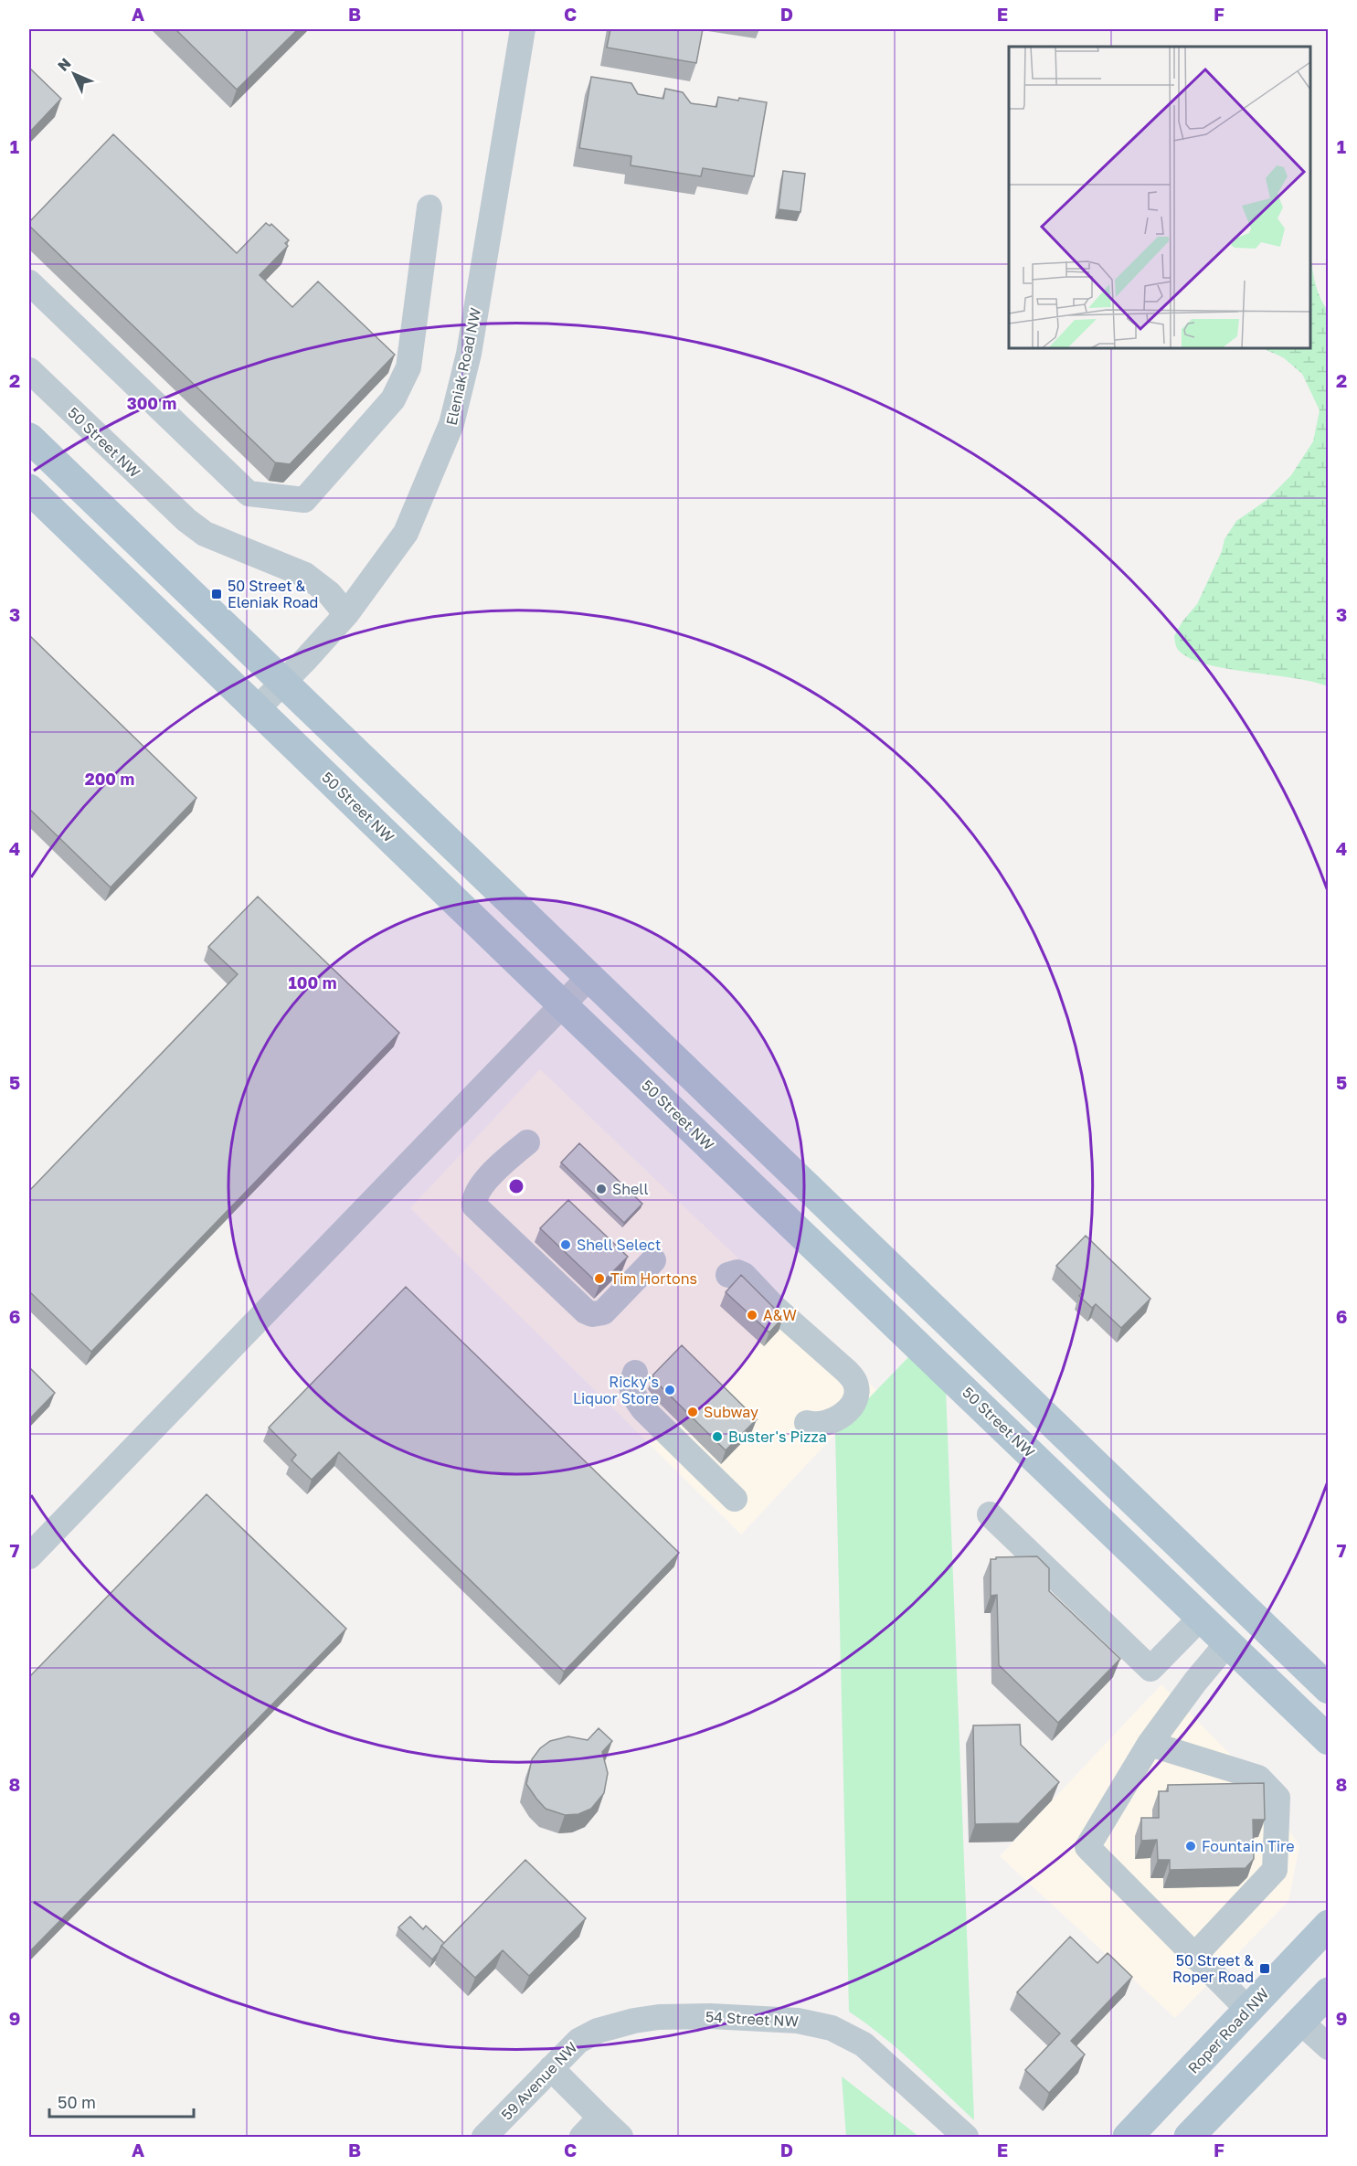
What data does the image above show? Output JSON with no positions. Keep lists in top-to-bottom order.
{
  "streets": {
    "main road": ["50 Street NW", "Roper Road NW"],
    "street": ["Eleniak Road NW", "54 Street NW", "59 Avenue NW"]
  },
  "crossings": [
    ["Eleniak Road NW", "50 Street NW"],
    ["54 Street NW", "59 Avenue NW"]
  ],
  "places": {
    "transit": ["50 Street & Eleniak Road", "50 Street & Roper Road"],
    "other": [
      "Shell",
      "Shell Select",
      "Tim Hortons",
      "A&W",
      "Ricky's Liquor Store",
      "Subway",
      "Buster's Pizza",
      "Fountain Tire"
    ]
  },
  "scale_bar": "50 m",
  "north": "top left",
  "grid": {
    "columns": [
      "A",
      "B",
      "C",
      "D",
      "E",
      "F"
    ],
    "rows": [
      "1",
      "2",
      "3",
      "4",
      "5",
      "6",
      "7",
      "8",
      "9"
    ]
  },
  "rings": ["300 m", "200 m", "100 m"]
}
